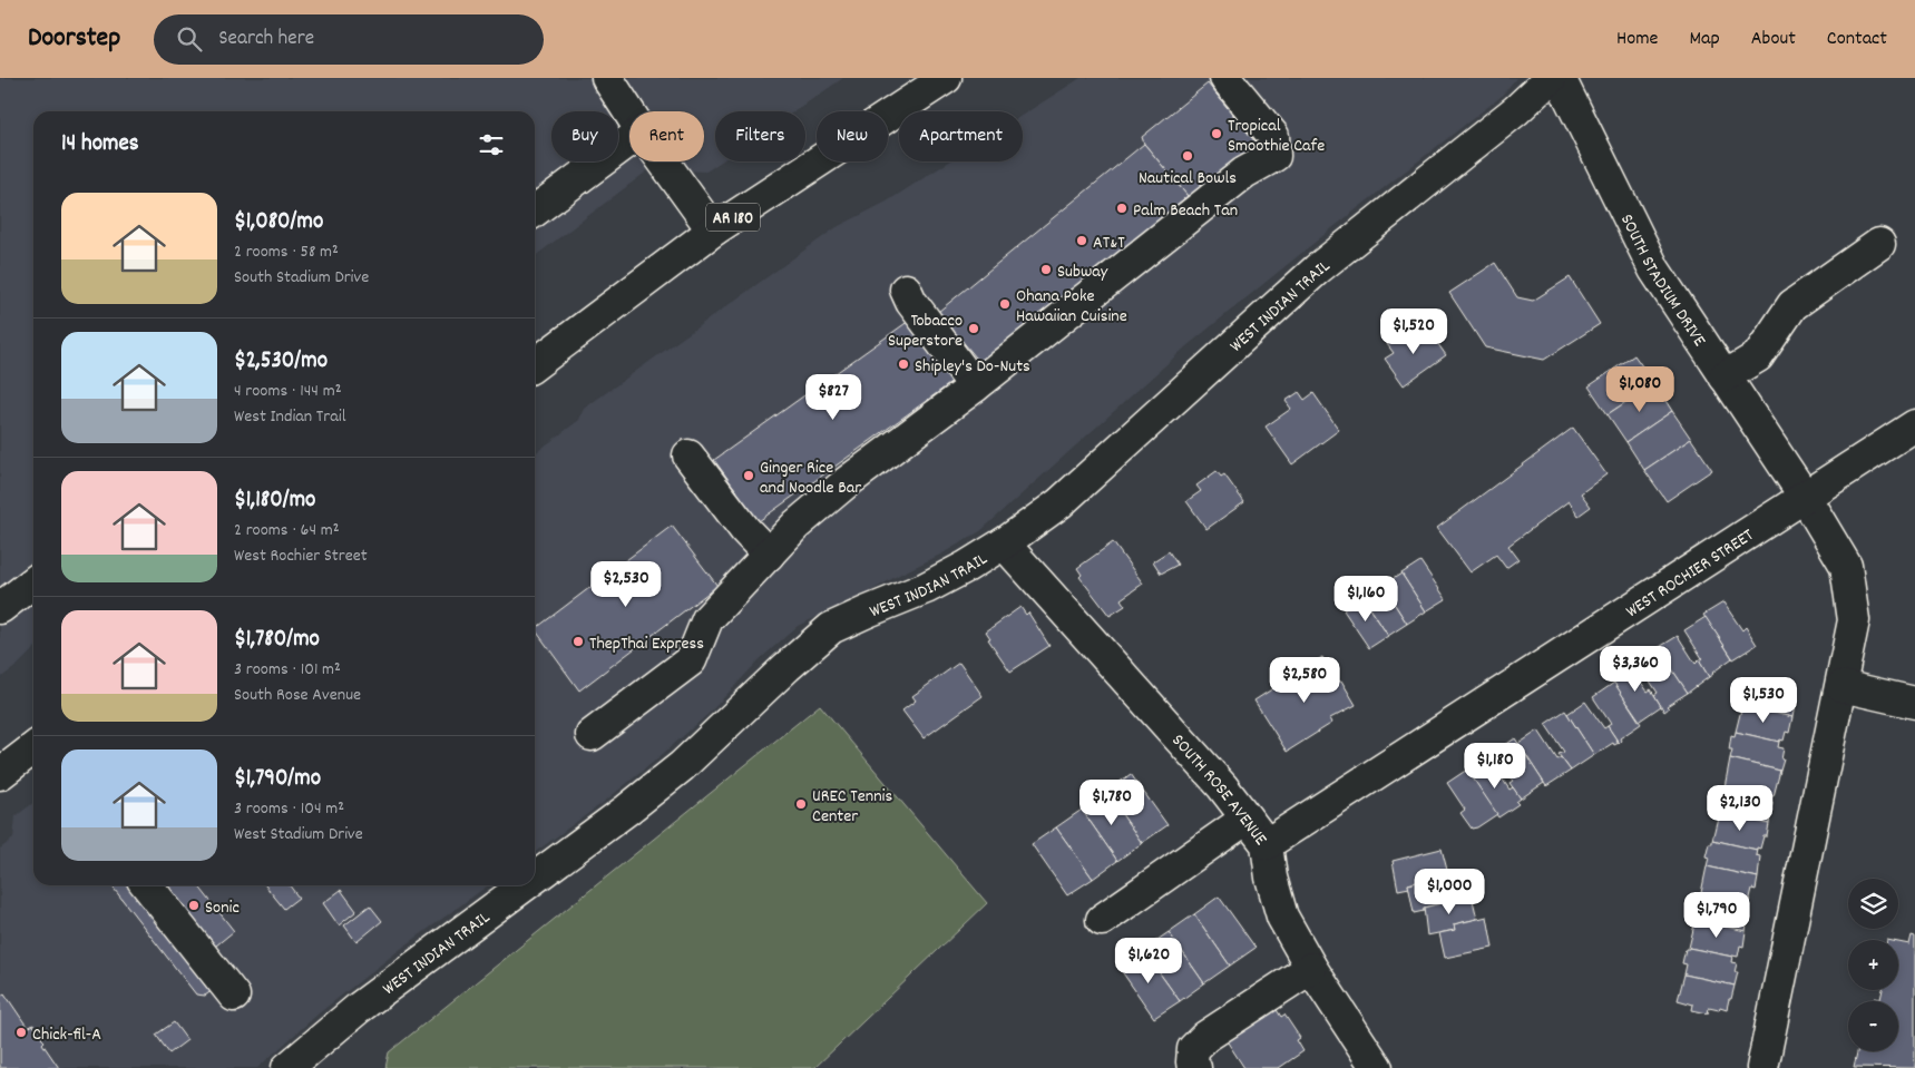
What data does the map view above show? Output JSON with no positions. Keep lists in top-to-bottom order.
{
  "streets": {
    "street": [
      "AR 180",
      "SOUTH STADIUM DRIVE",
      "WEST INDIAN TRAIL",
      "WEST ROCHIER STREET",
      "SOUTH ROSE AVENUE"
    ]
  },
  "crossings": [
    ["SOUTH STADIUM DRIVE", "WEST ROCHIER STREET"],
    ["WEST INDIAN TRAIL", "SOUTH ROSE AVENUE"],
    ["WEST ROCHIER STREET", "SOUTH ROSE AVENUE"]
  ],
  "places": [
    "Tropical Smoothie Cafe",
    "Nautical Bowls",
    "Palm Beach Tan",
    "AT&T",
    "Subway",
    "Ohana Poke Hawaiian Cuisine",
    "Tobacco Superstore",
    "Shipley's Do-Nuts",
    "Ginger Rice and Noodle Bar",
    "ThepThai Express",
    "UREC Tennis Center",
    "Sonic",
    "Chick-fil-A"
  ],
  "page": {
    "header": "Doorstep",
    "search": "Search here",
    "nav": [
      "Home",
      "Map",
      "About",
      "Contact"
    ],
    "chip": [
      "Buy",
      "Rent",
      "Filters",
      "New",
      "Apartment"
    ],
    "heading": "14 homes",
    "list": [
      {
        "name": "$1,080/mo",
        "note": "2 rooms · 58 m² · South Stadium Drive"
      },
      {
        "name": "$2,530/mo",
        "note": "4 rooms · 144 m² · West Indian Trail"
      },
      {
        "name": "$1,180/mo",
        "note": "2 rooms · 64 m² · West Rochier Street"
      },
      {
        "name": "$1,780/mo",
        "note": "3 rooms · 101 m² · South Rose Avenue"
      },
      {
        "name": "$1,790/mo",
        "note": "3 rooms · 104 m² · West Stadium Drive"
      }
    ],
    "price": [
      "$1,520",
      "$1,080",
      "$827",
      "$2,530",
      "$1,160",
      "$3,360",
      "$2,580",
      "$1,530",
      "$1,180",
      "$1,780",
      "$2,130",
      "$1,000",
      "$1,790",
      "$1,620"
    ],
    "map_buttons": ["+", "−"]
  }
}
